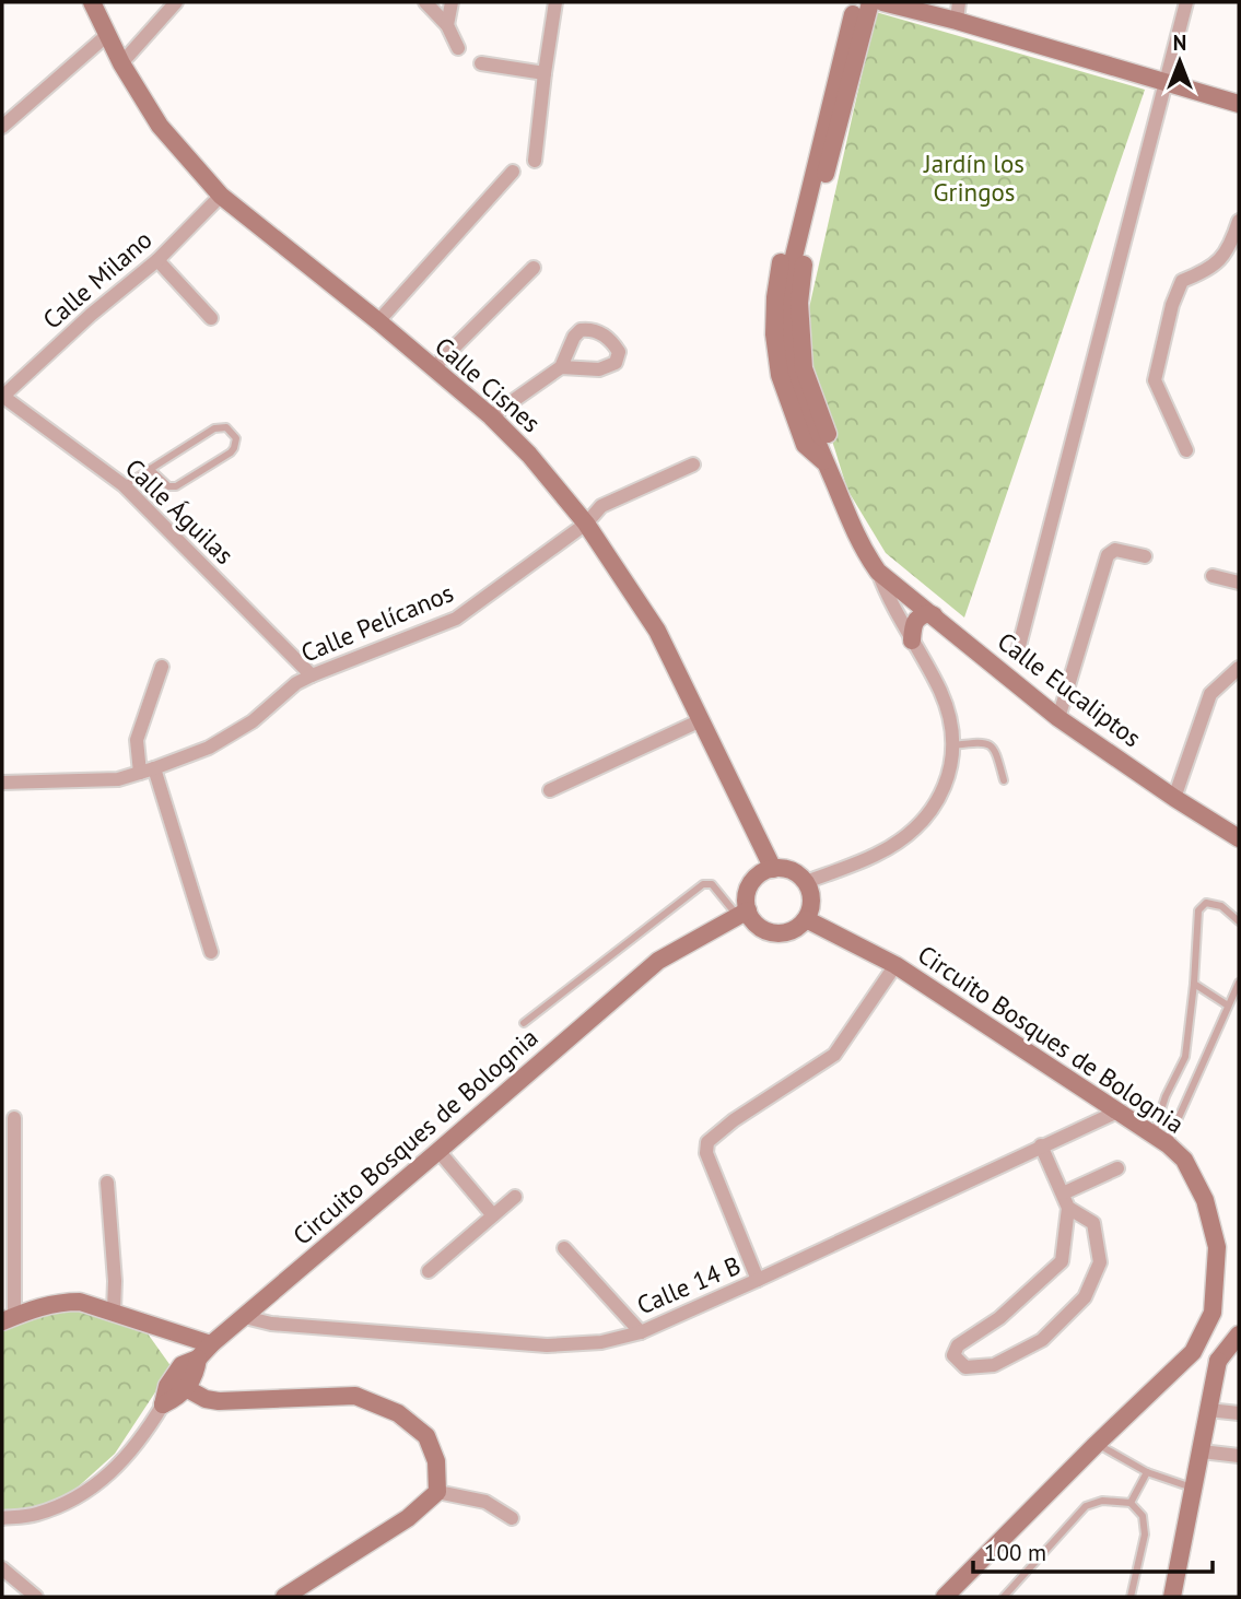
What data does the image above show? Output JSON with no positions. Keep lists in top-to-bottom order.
{
  "streets": {
    "main road": ["Calle Cisnes", "Calle Eucaliptos", "Circuito Bosques de Bolognia"],
    "street": [
      "Calle Milano",
      "Calle Águilas",
      "Calle Pelícanos",
      "Calle 14 B"
    ]
  },
  "crossings": [
    ["Calle Milano", "Calle Cisnes"],
    ["Calle Milano", "Calle Águilas"],
    ["Calle Cisnes", "Calle Pelícanos"],
    ["Calle Cisnes", "Circuito Bosques de Bolognia"],
    ["Calle Águilas", "Calle Pelícanos"],
    ["Circuito Bosques de Bolognia", "Calle 14 B"]
  ],
  "parks": ["Jardín los Gringos"],
  "scale_bar": "100 m",
  "north": "top"
}
